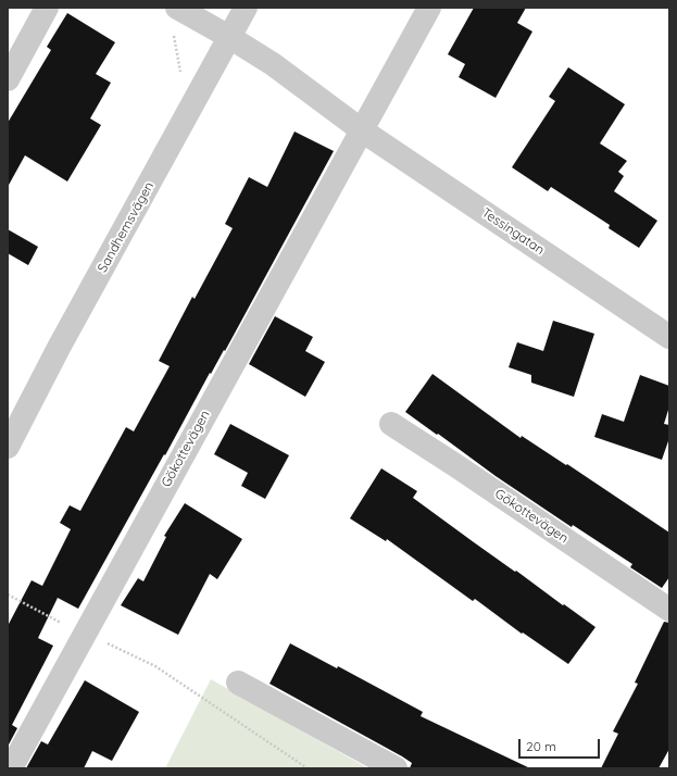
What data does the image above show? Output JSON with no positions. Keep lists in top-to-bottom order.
{
  "streets": {
    "street": ["Sandhemsvägen", "Tessingatan", "Gökottevägen"]
  },
  "crossings": [
    ["Sandhemsvägen", "Tessingatan"],
    ["Tessingatan", "Gökottevägen"]
  ],
  "scale_bar": "20 m"
}
